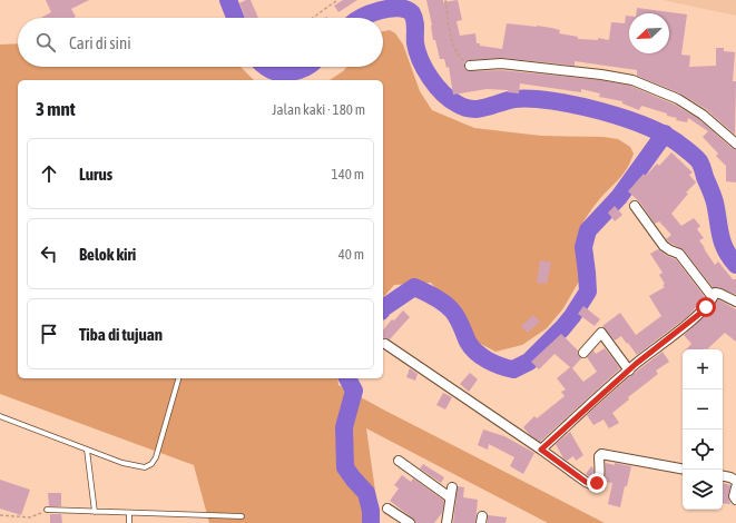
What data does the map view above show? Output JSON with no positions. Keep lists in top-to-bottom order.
{
  "north": "bottom left",
  "page": {
    "search": "Cari di sini",
    "heading": ["3 mnt", "Jalan kaki · 180 m"],
    "list": [
      ["Lurus", "140 m"],
      ["Belok kiri", "40 m"],
      "Tiba di tujuan"
    ],
    "map_buttons": ["+", "−"]
  }
}
